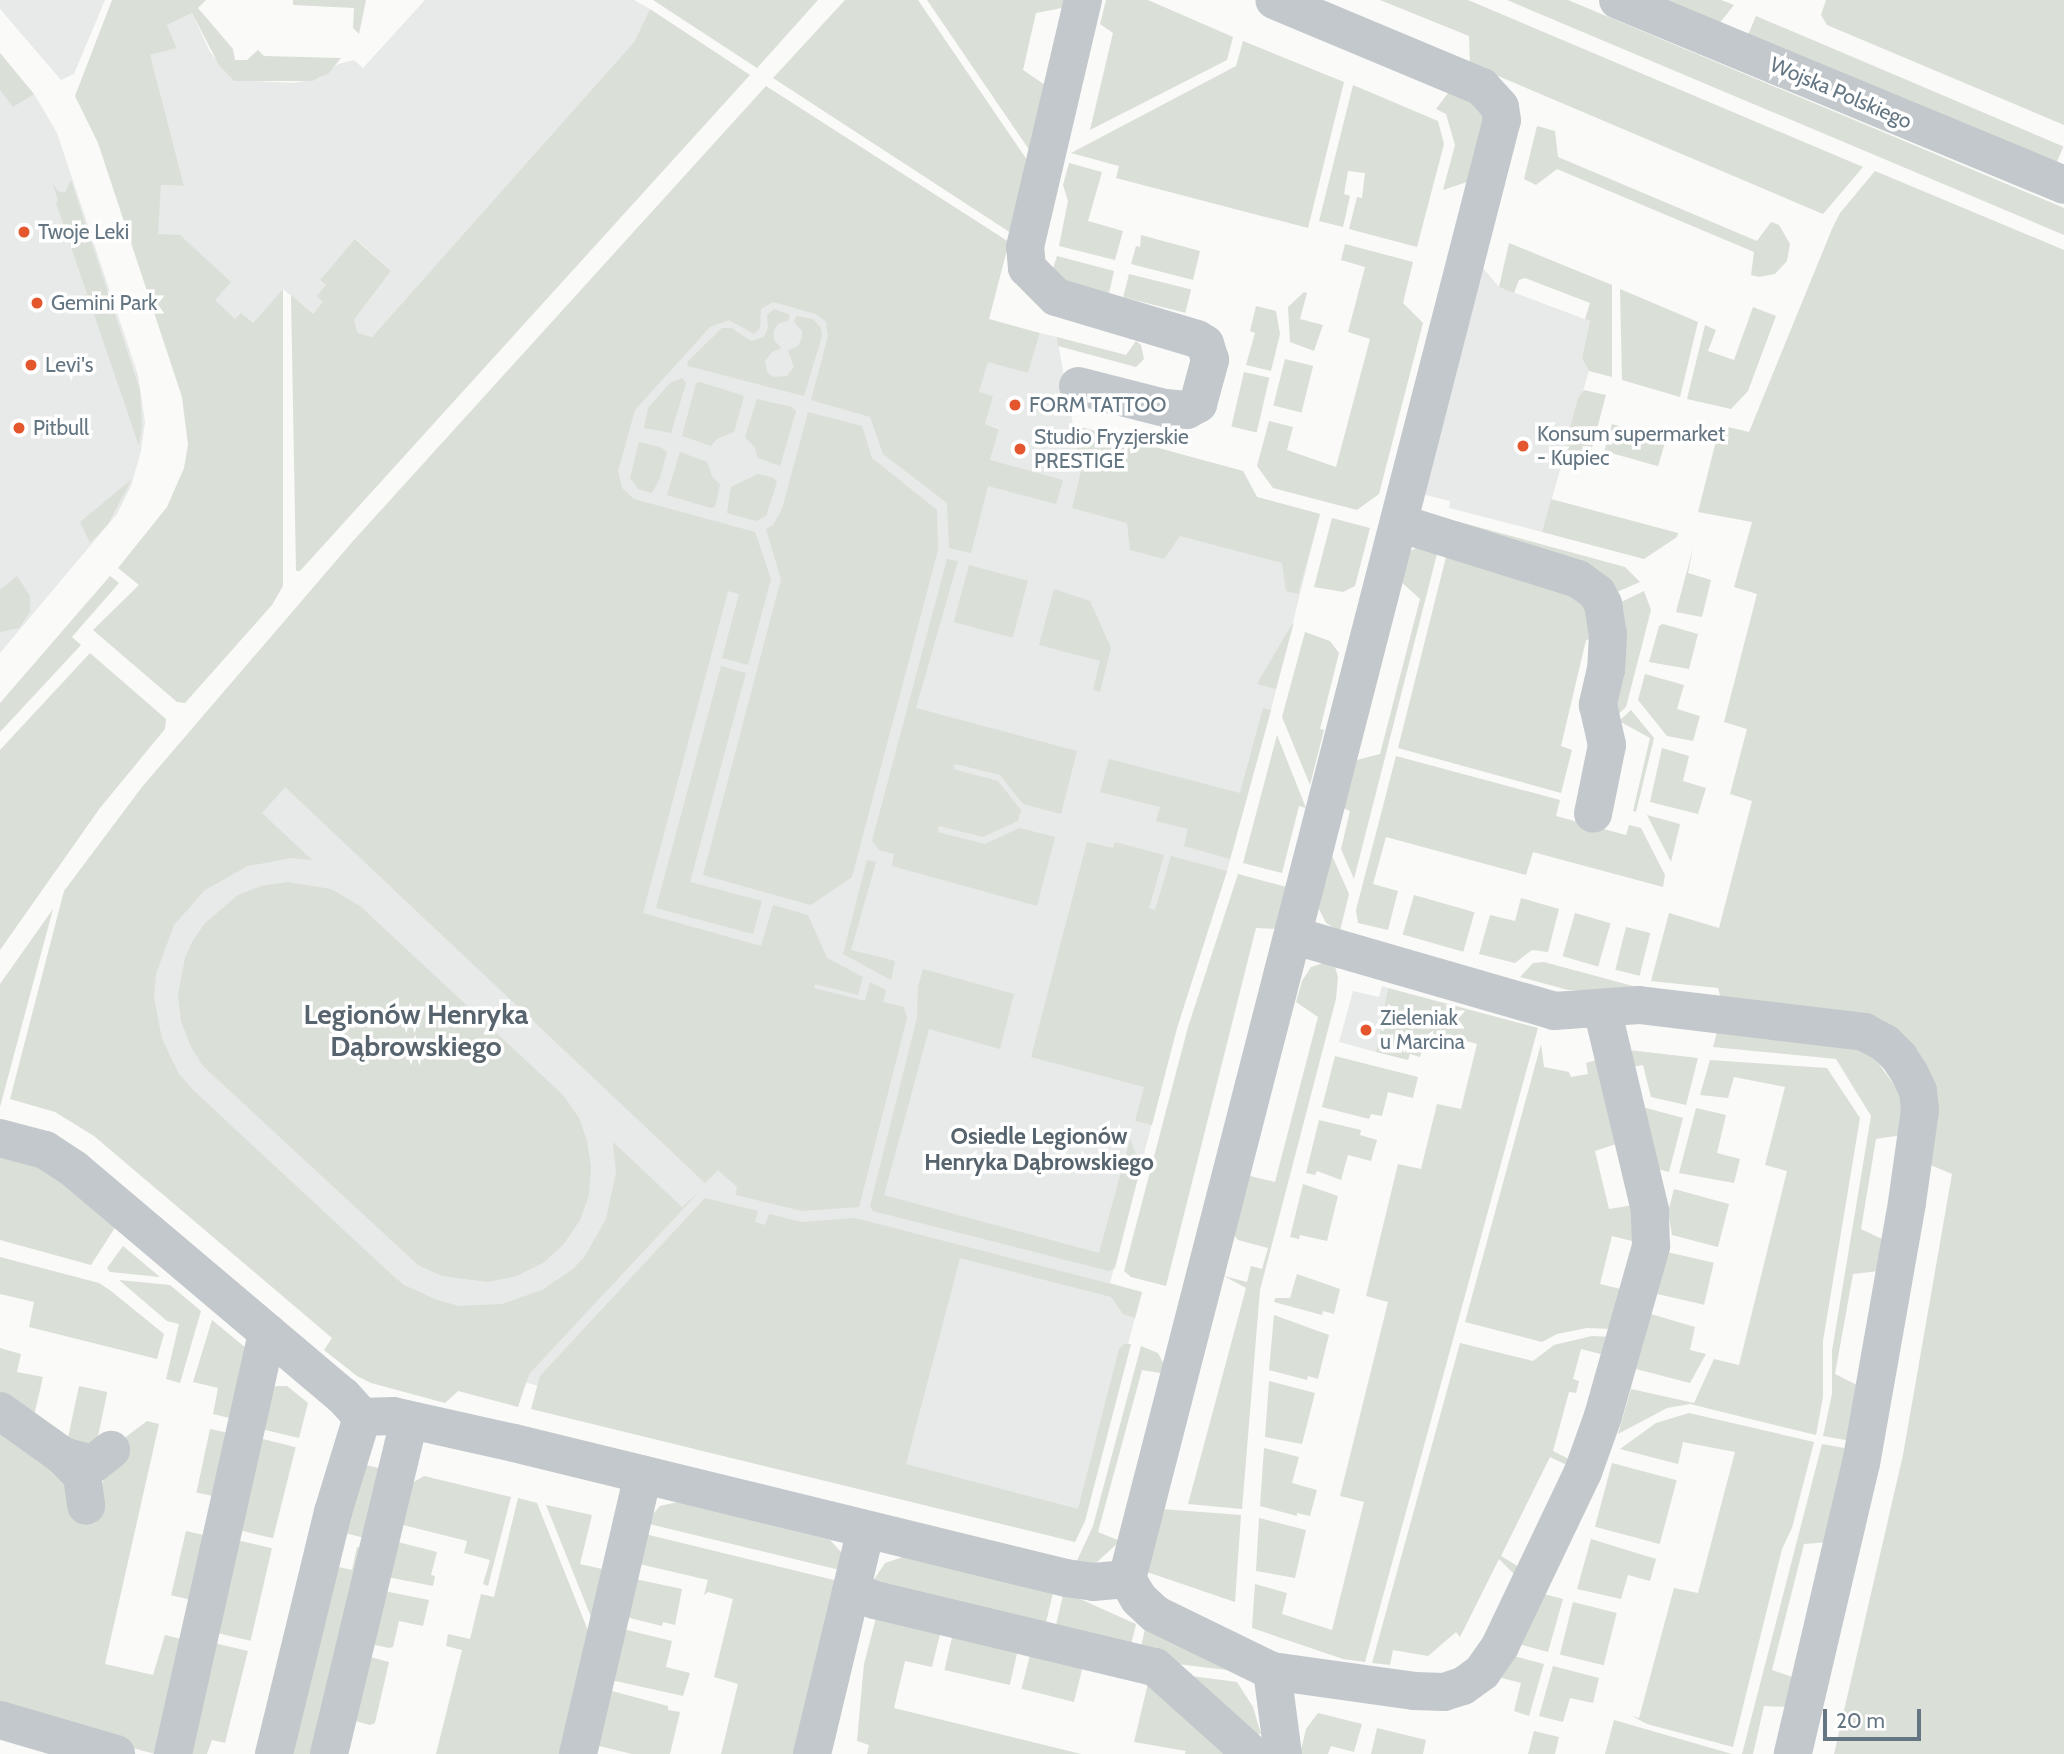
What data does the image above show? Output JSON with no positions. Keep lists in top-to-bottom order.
{
  "streets": {
    "street": ["Wojska Polskiego"]
  },
  "districts": ["Legionów Henryka Dąbrowskiego", "Osiedle Legionów Henryka Dąbrowskiego"],
  "places": [
    "Twoje Leki",
    "Gemini Park",
    "Levi's",
    "FORM TATTOO",
    "Pitbull",
    "Konsum supermarket - Kupiec",
    "Studio Fryzjerskie PRESTIGE",
    "Zieleniak u Marcina"
  ],
  "scale_bar": "20 m"
}
